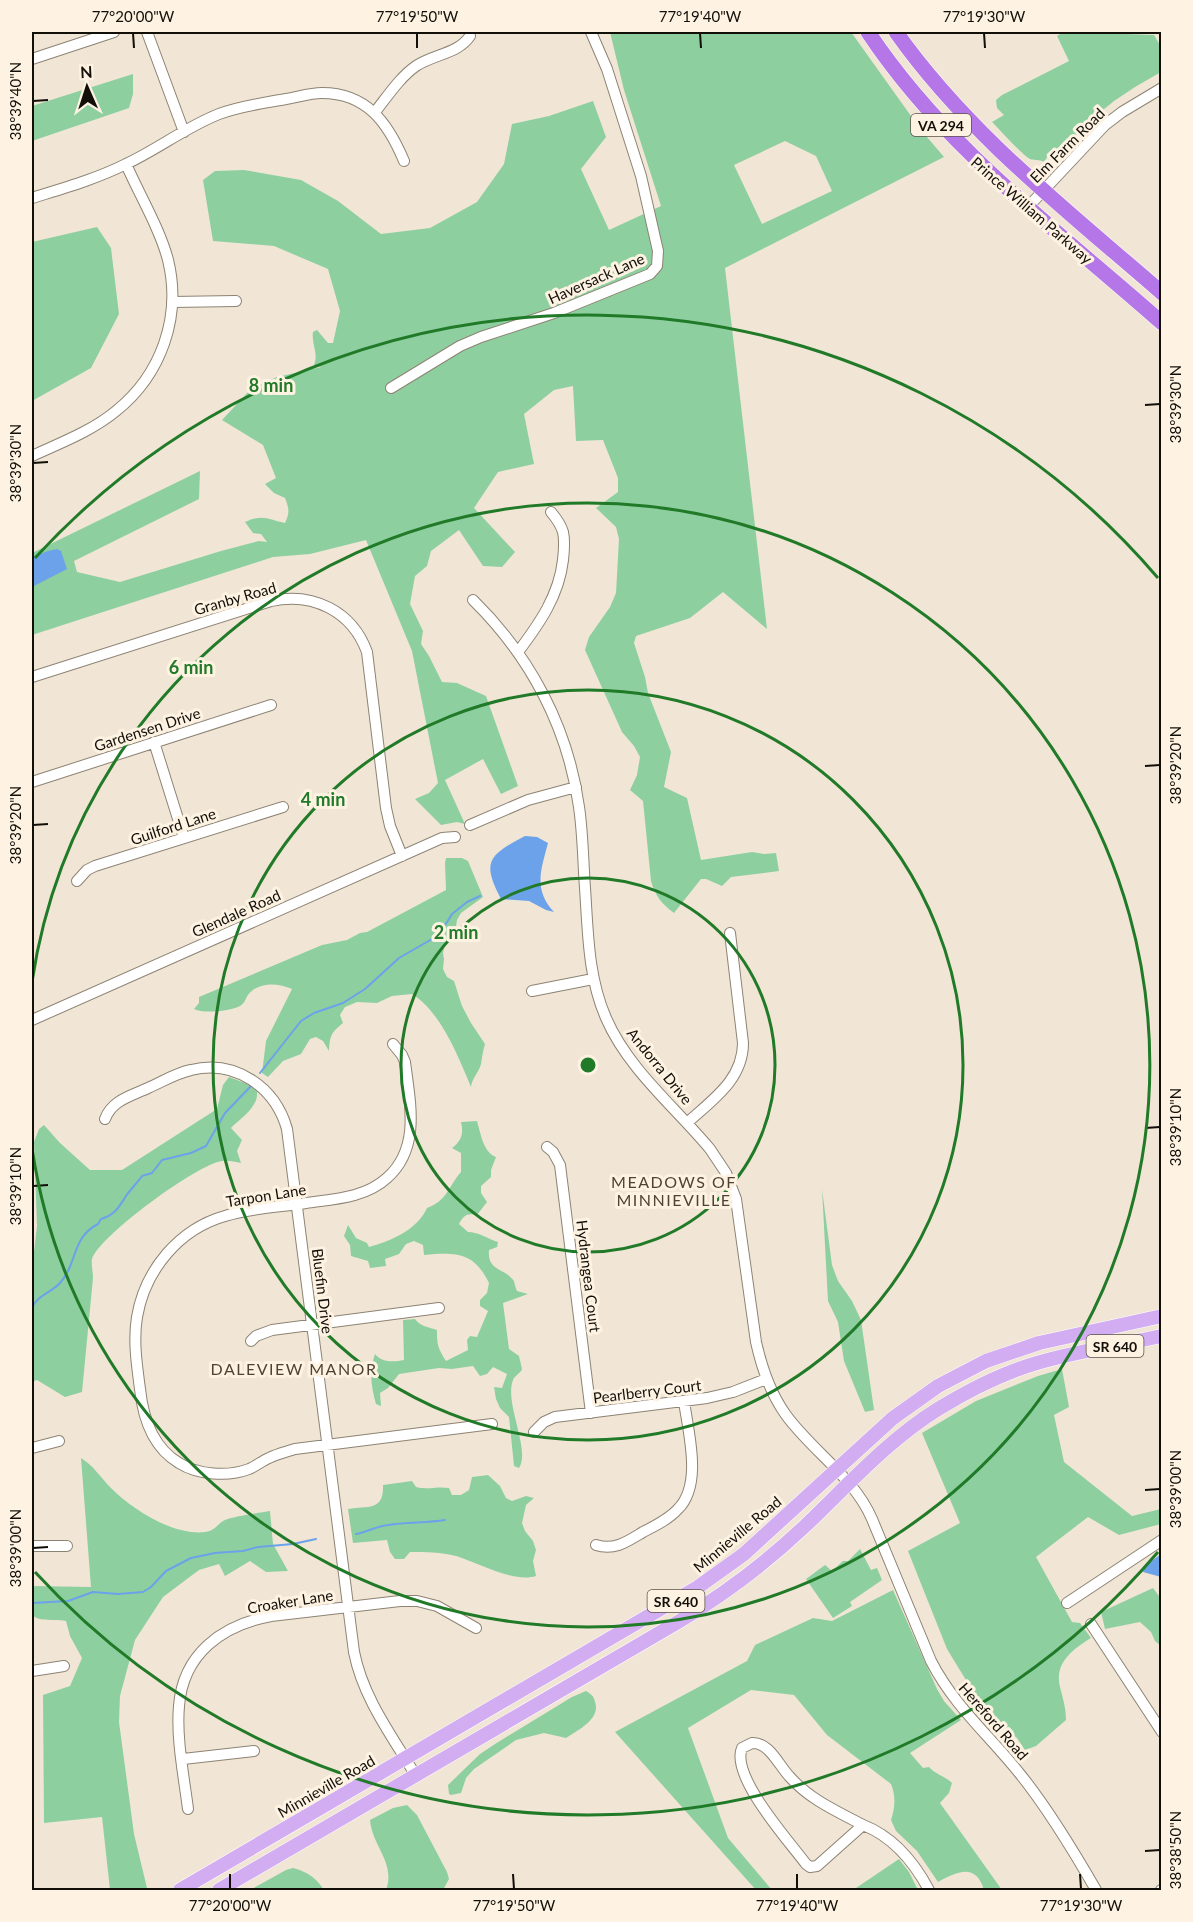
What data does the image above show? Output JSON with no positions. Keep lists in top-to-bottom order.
{
  "streets": {
    "highway": ["VA 294", "Prince William Parkway"],
    "main road": ["SR 640", "Minnieville Road"],
    "street": [
      "Elm Farm Road",
      "Haversack Lane",
      "Granby Road",
      "Gardensen Drive",
      "Guilford Lane",
      "Glendale Road",
      "Andorra Drive",
      "Tarpon Lane",
      "Hydrangea Court",
      "Bluefin Drive",
      "Pearlberry Court",
      "Croaker Lane",
      "Hereford Road"
    ]
  },
  "crossings": [
    ["Elm Farm Road", "Prince William Parkway"],
    ["Granby Road", "Glendale Road"],
    ["Andorra Drive", "Pearlberry Court"],
    ["Andorra Drive", "Minnieville Road"],
    ["Andorra Drive", "Hereford Road"],
    ["Tarpon Lane", "Bluefin Drive"],
    ["Hydrangea Court", "Pearlberry Court"],
    ["Bluefin Drive", "SR 640"],
    ["Bluefin Drive", "Minnieville Road"],
    ["Bluefin Drive", "Croaker Lane"],
    ["SR 640", "Hereford Road"],
    ["Minnieville Road", "Hereford Road"]
  ],
  "districts": ["MEADOWS OF MINNIEVILLE", "DALEVIEW MANOR"],
  "north": "top",
  "coordinates": [
    "77°20'00\"W",
    "77°19'50\"W",
    "77°19'40\"W",
    "77°19'30\"W",
    "38°39'40\"N",
    "38°39'30\"N",
    "38°39'20\"N",
    "38°39'10\"N",
    "38°39'00\"N",
    "38°38'50\"N"
  ],
  "rings": [
    "8 min",
    "6 min",
    "4 min",
    "2 min"
  ]
}
